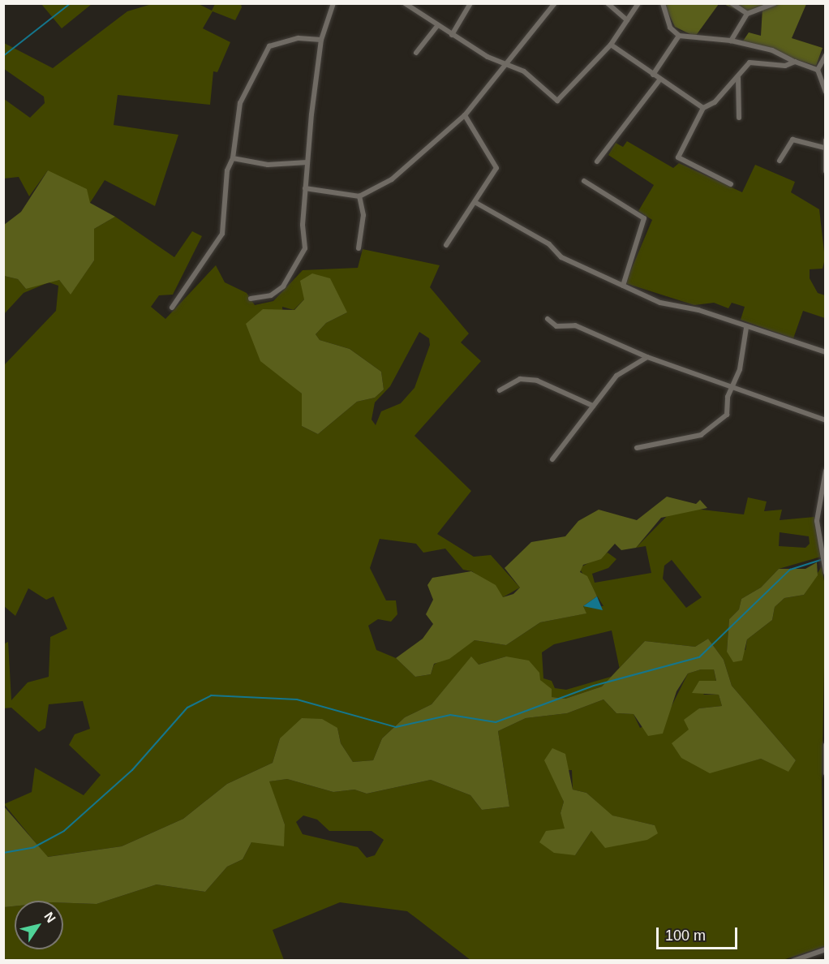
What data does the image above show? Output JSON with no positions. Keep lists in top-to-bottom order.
{
  "scale_bar": "100 m",
  "north": "top right"
}
